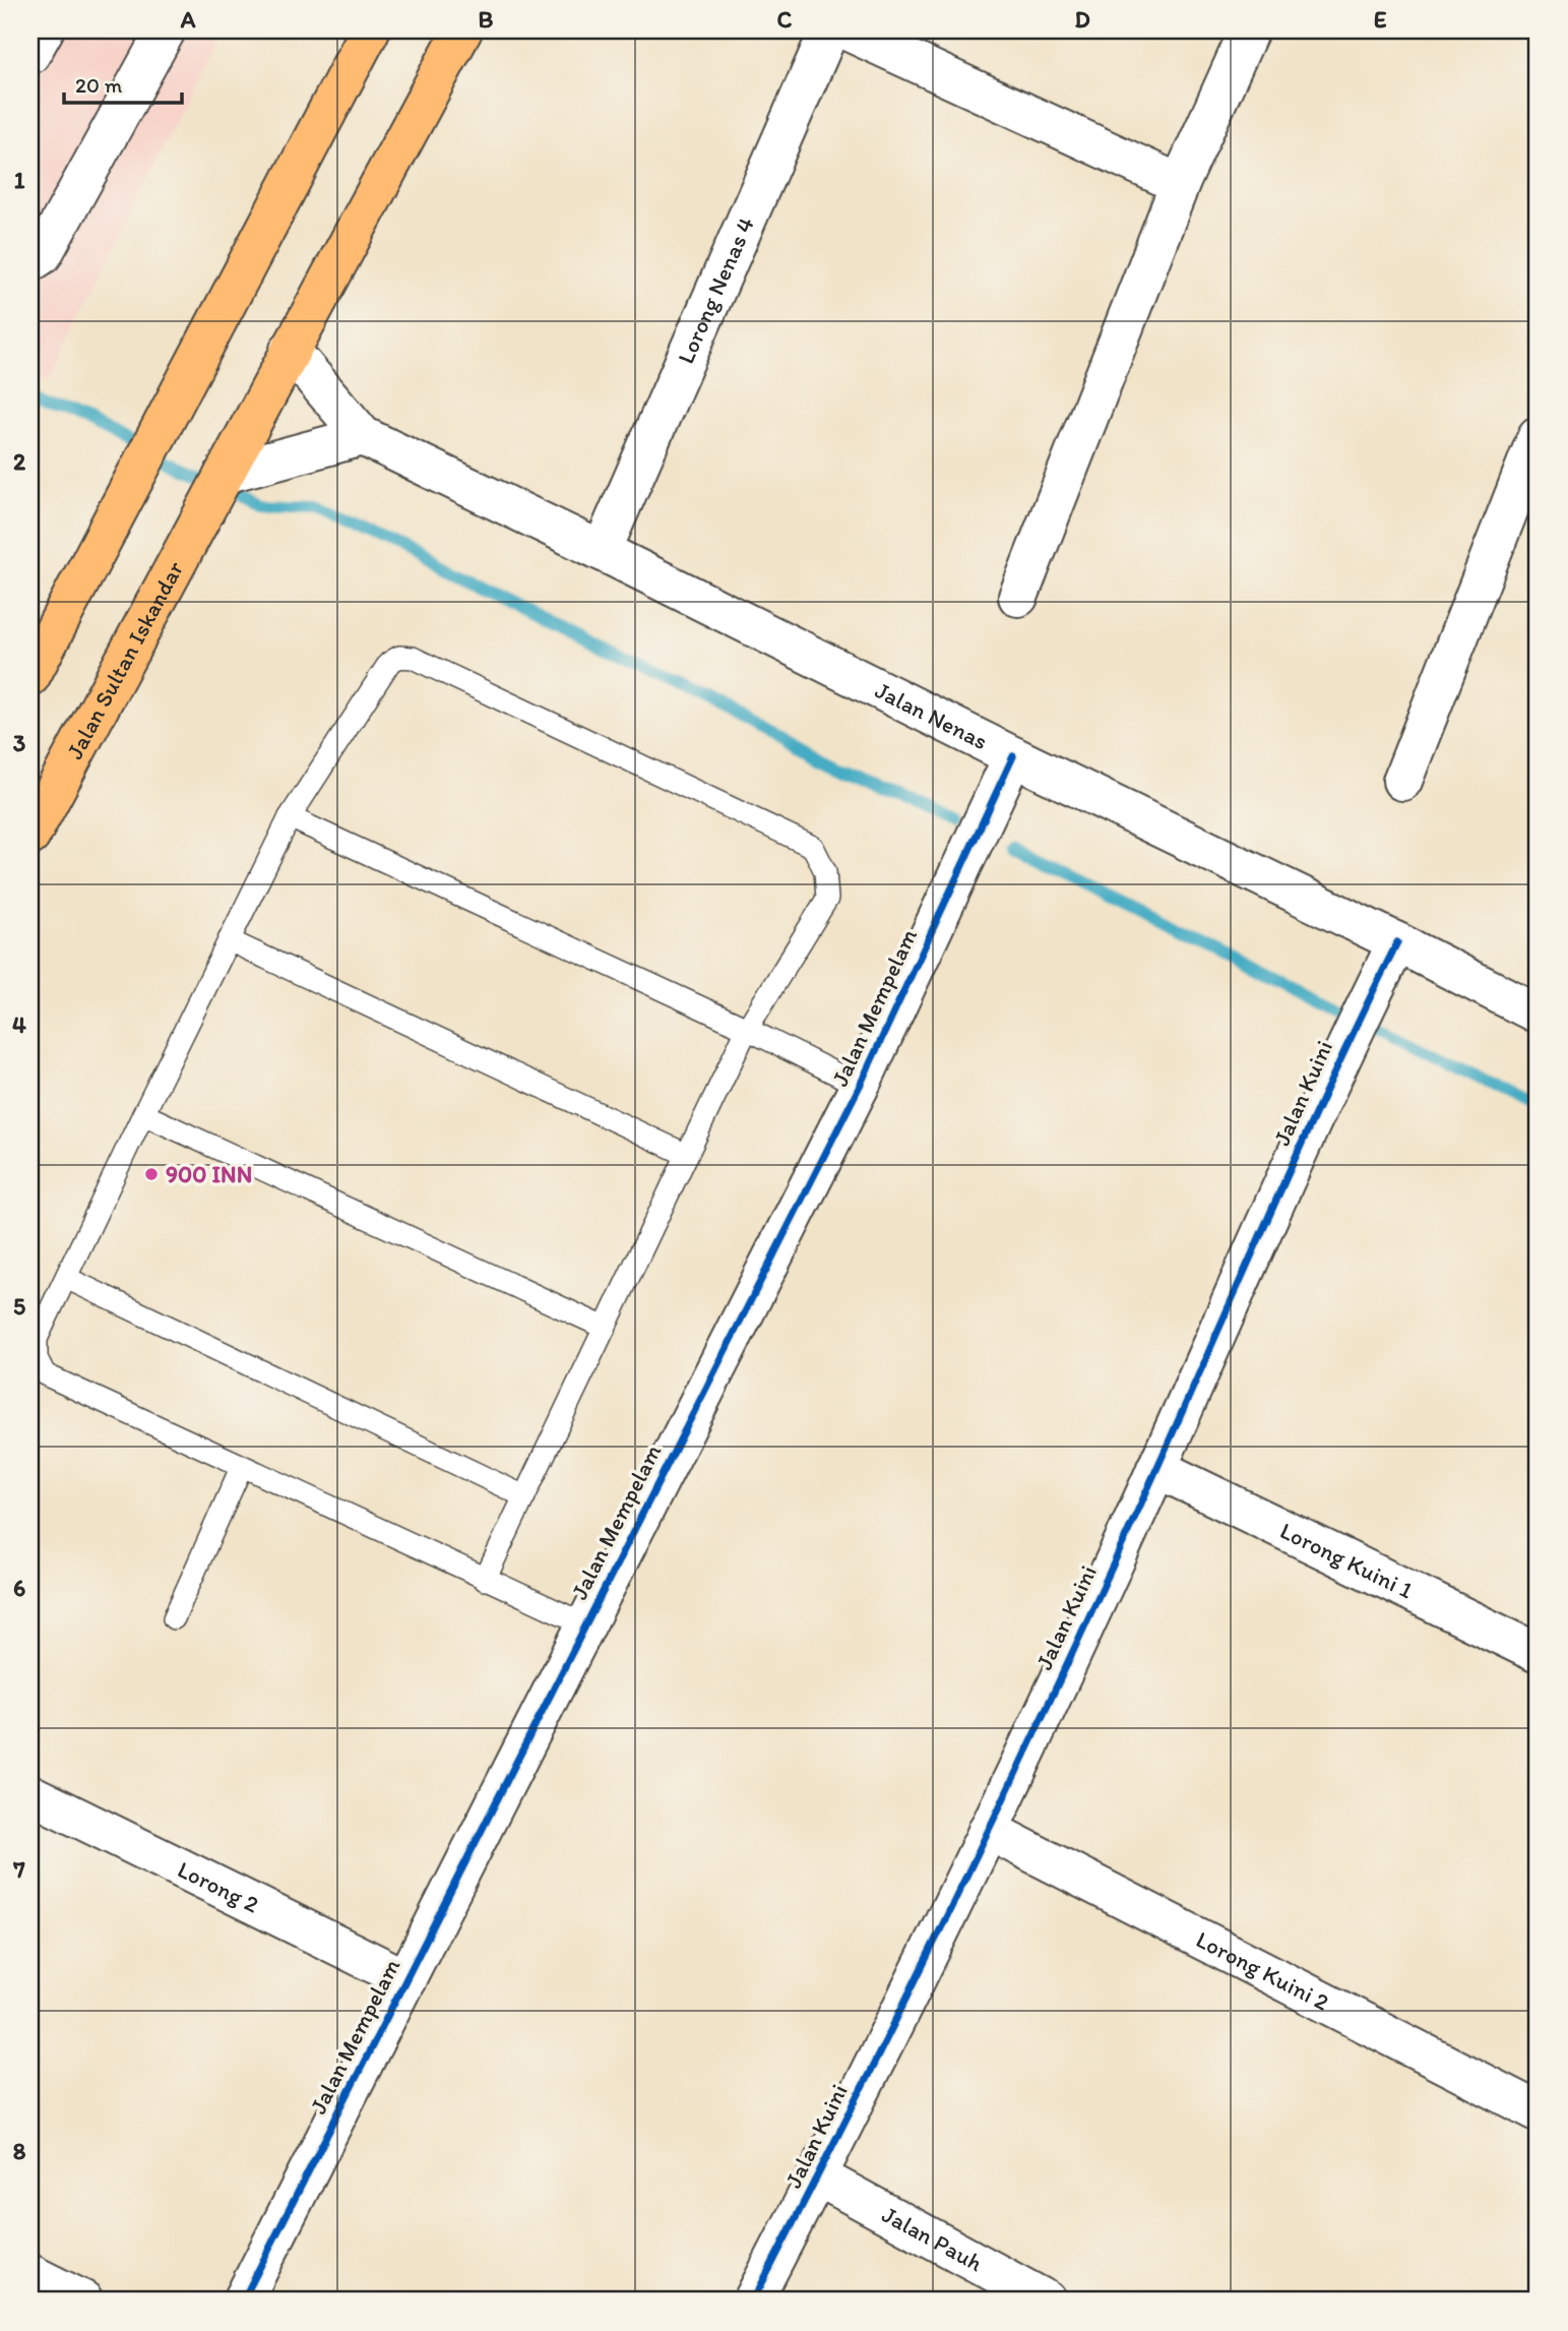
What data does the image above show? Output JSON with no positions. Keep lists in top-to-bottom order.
{
  "streets": {
    "main road": ["Jalan Sultan Iskandar"],
    "street": [
      "Lorong Nenas 4",
      "Jalan Nenas",
      "Jalan Mempelam",
      "Jalan Kuini",
      "Lorong Kuini 1",
      "Lorong 2",
      "Lorong Kuini 2",
      "Jalan Pauh"
    ]
  },
  "crossings": [
    ["Lorong Nenas 4", "Jalan Nenas"],
    ["Jalan Sultan Iskandar", "Jalan Nenas"],
    ["Jalan Nenas", "Jalan Mempelam"],
    ["Jalan Nenas", "Jalan Kuini"],
    ["Jalan Mempelam", "Lorong 2"],
    ["Jalan Kuini", "Lorong Kuini 1"],
    ["Jalan Kuini", "Lorong Kuini 2"],
    ["Jalan Kuini", "Jalan Pauh"]
  ],
  "places": ["900 INN"],
  "scale_bar": "20 m",
  "grid": {
    "columns": [
      "A",
      "B",
      "C",
      "D",
      "E"
    ],
    "rows": [
      "1",
      "2",
      "3",
      "4",
      "5",
      "6",
      "7",
      "8"
    ]
  }
}
